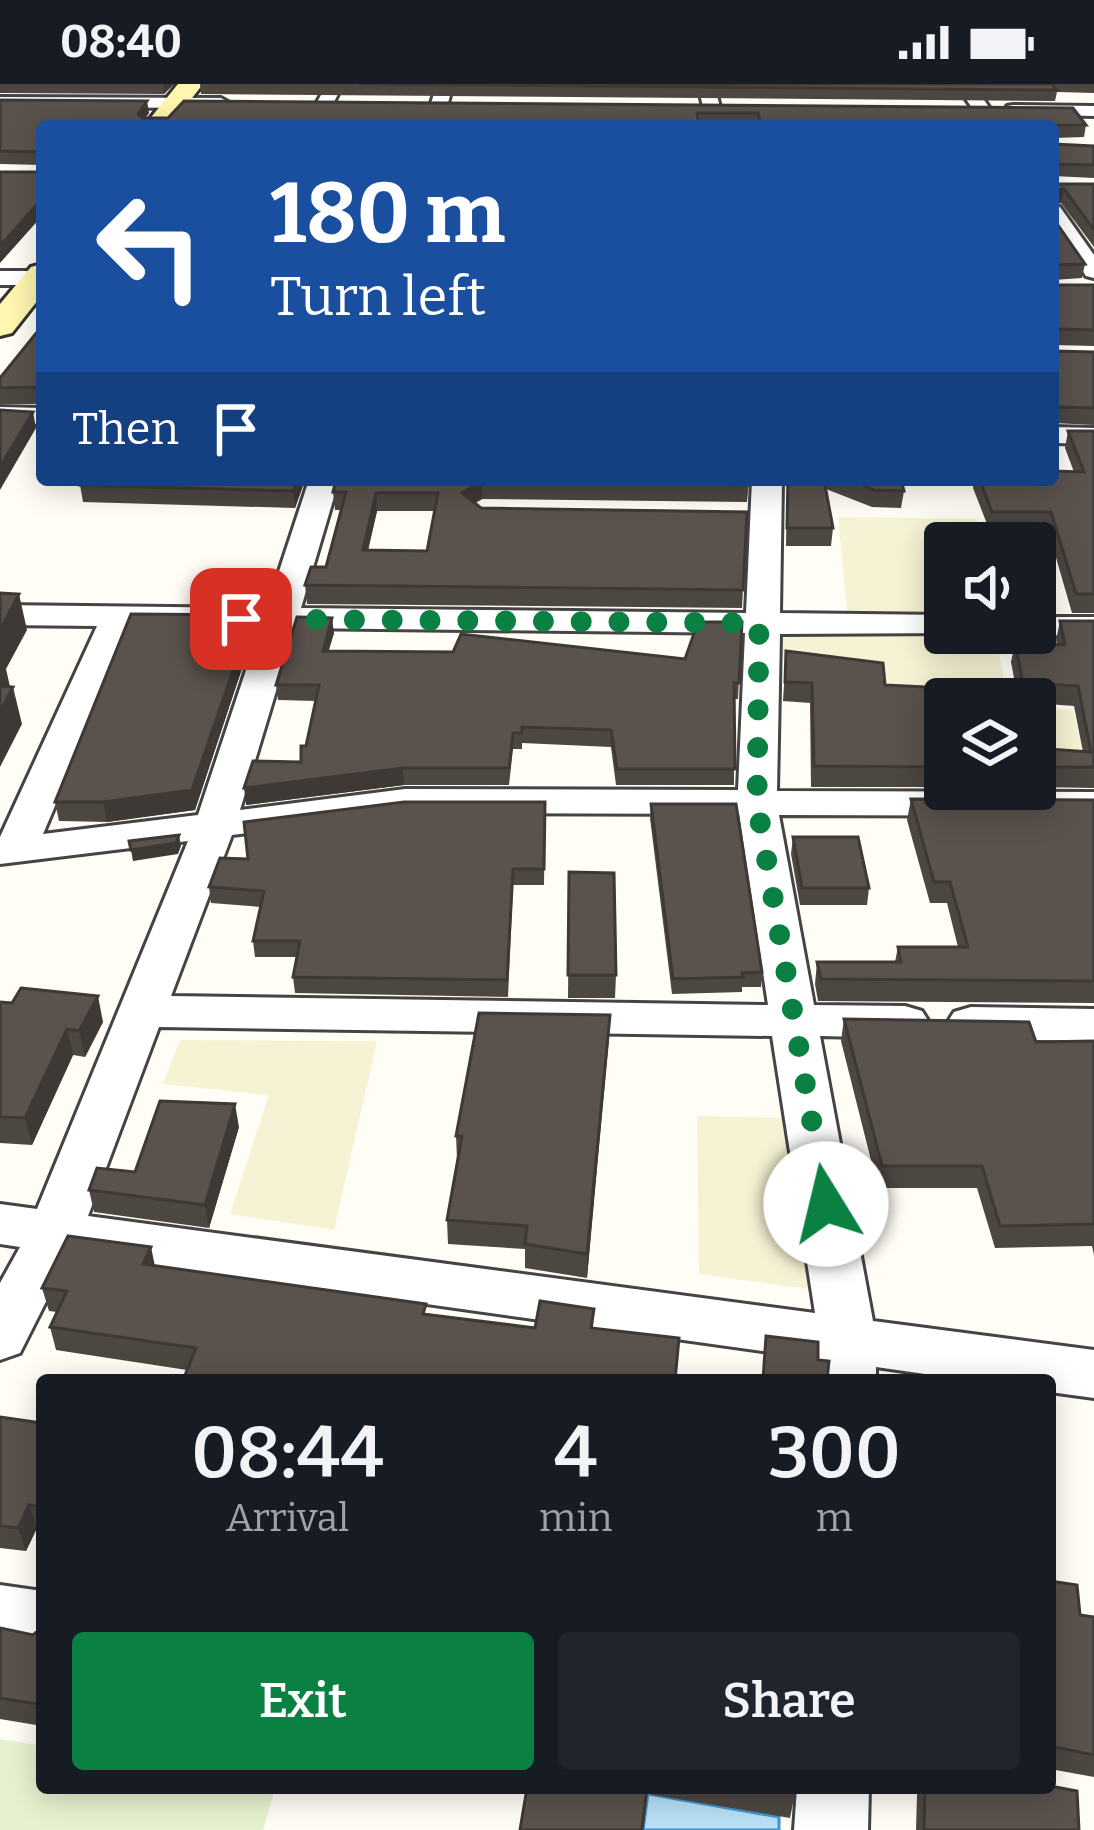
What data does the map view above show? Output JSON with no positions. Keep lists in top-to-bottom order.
{
  "page": {
    "status": "08:40",
    "turn": ["180 m", "Turn left"],
    "then": "Then",
    "eta": [
      "08:44",
      "Arrival",
      "4",
      "min",
      "300",
      "m"
    ],
    "buttons": ["Exit", "Share"]
  }
}
